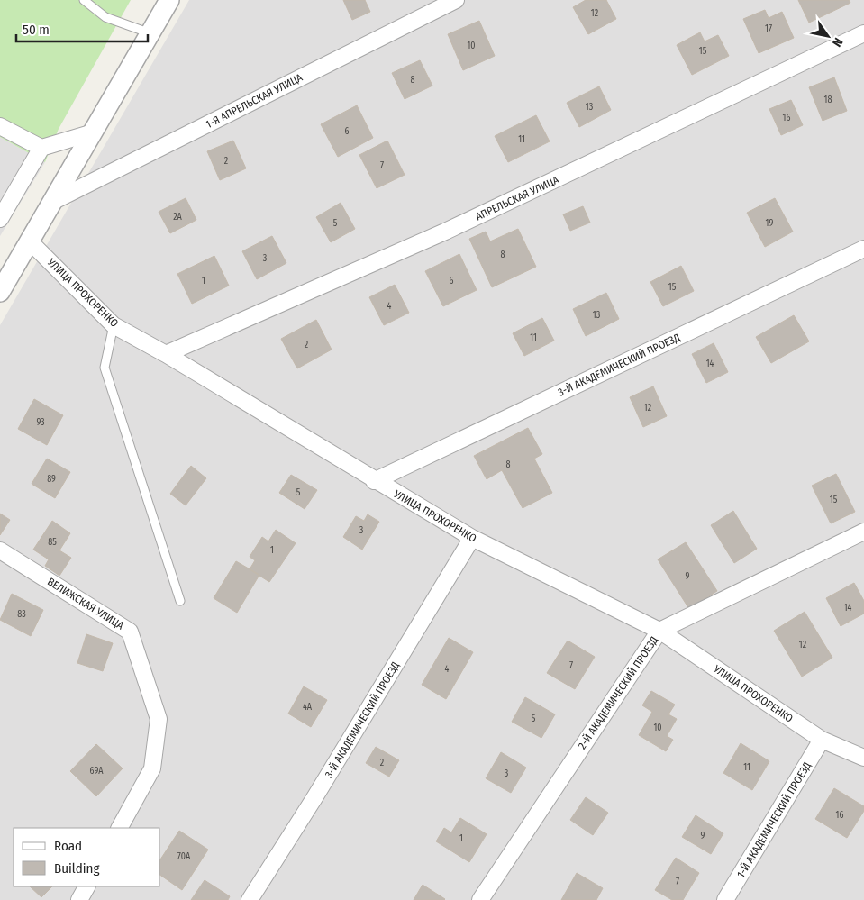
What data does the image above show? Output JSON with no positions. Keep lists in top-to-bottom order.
{
  "streets": {
    "street": [
      "1-Я АПРЕЛЬСКАЯ УЛИЦА",
      "АПРЕЛЬСКАЯ УЛИЦА",
      "УЛИЦА ПРОХОРЕНКО",
      "3-Й АКАДЕМИЧЕСКИЙ ПРОЕЗД",
      "ВЕЛИЖСКАЯ УЛИЦА",
      "2-Й АКАДЕМИЧЕСКИЙ ПРОЕЗД",
      "1-Й АКАДЕМИЧЕСКИЙ ПРОЕЗД"
    ]
  },
  "crossings": [
    ["АПРЕЛЬСКАЯ УЛИЦА", "УЛИЦА ПРОХОРЕНКО"],
    ["УЛИЦА ПРОХОРЕНКО", "3-Й АКАДЕМИЧЕСКИЙ ПРОЕЗД"],
    ["УЛИЦА ПРОХОРЕНКО", "2-Й АКАДЕМИЧЕСКИЙ ПРОЕЗД"],
    ["УЛИЦА ПРОХОРЕНКО", "1-Й АКАДЕМИЧЕСКИЙ ПРОЕЗД"]
  ],
  "house_numbers": [
    "12",
    "17",
    "10",
    "15",
    "8",
    "18",
    "13",
    "16",
    "6",
    "11",
    "2",
    "7",
    "2А",
    "5",
    "19",
    "8",
    "3",
    "1",
    "6",
    "15",
    "4",
    "13",
    "11",
    "2",
    "14",
    "12",
    "93",
    "8",
    "89",
    "5",
    "15",
    "3",
    "85",
    "1",
    "9",
    "14",
    "83",
    "12",
    "7",
    "4",
    "4А",
    "5",
    "10",
    "2",
    "11",
    "69А",
    "3",
    "16",
    "9",
    "1",
    "70А",
    "7"
  ],
  "legend": ["Road", "Building"],
  "scale_bar": "50 m",
  "north": "bottom right"
}
